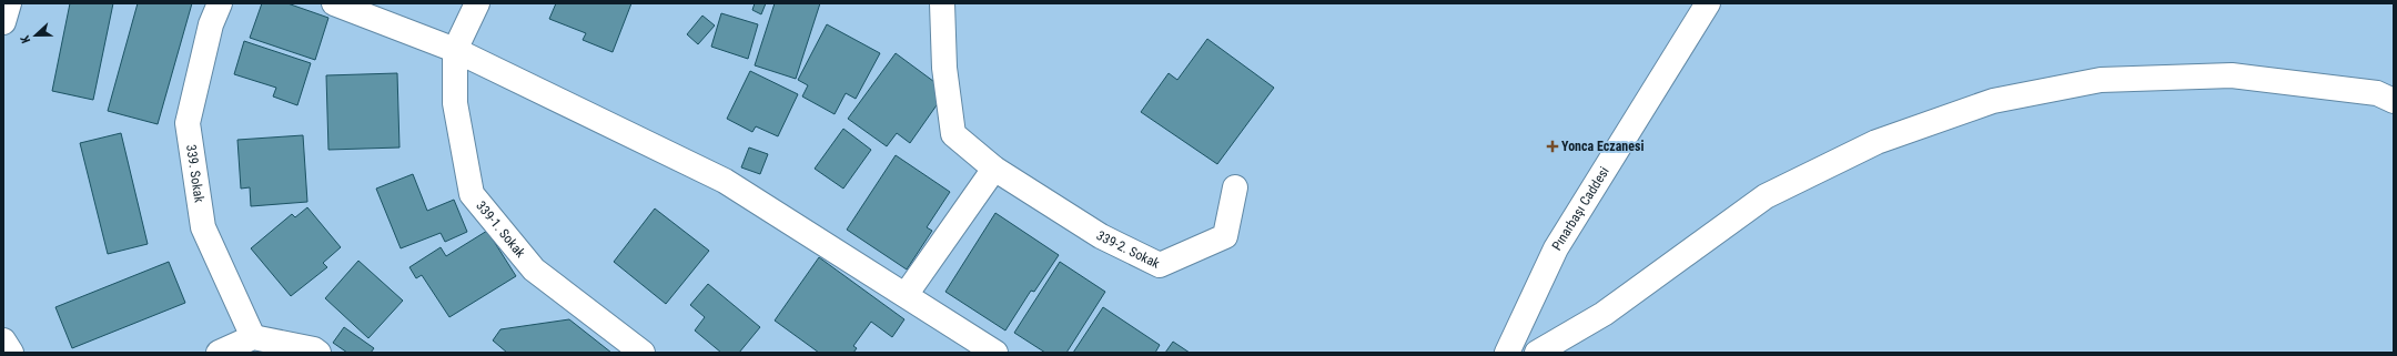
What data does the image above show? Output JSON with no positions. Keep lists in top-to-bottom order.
{
  "streets": {
    "street": [
      "339. Sokak",
      "Pınarbaşı Caddesi",
      "339-1. Sokak",
      "339-2. Sokak"
    ]
  },
  "places": {
    "health": ["Yonca Eczanesi"]
  },
  "north": "left"
}
